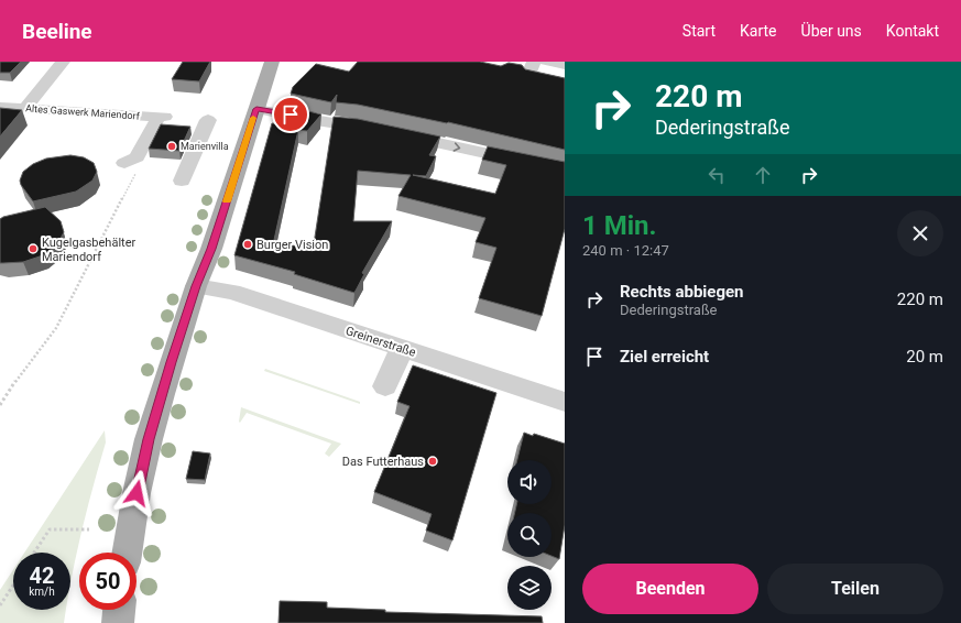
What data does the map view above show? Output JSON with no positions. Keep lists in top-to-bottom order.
{
  "streets": {
    "street": ["Altes Gaswerk Mariendorf", "Greinerstraße"]
  },
  "places": [
    "Marienvilla",
    "Burger Vision",
    "Kugelgasbehälter Mariendorf",
    "Das Futterhaus"
  ],
  "page": {
    "header": "Beeline",
    "nav": [
      "Start",
      "Karte",
      "Über uns",
      "Kontakt"
    ],
    "turn": ["220 m", "Dederingstraße"],
    "heading": ["1 Min.", "240 m · 12:47"],
    "list": [
      {
        "name": "Rechts abbiegen",
        "note": "Dederingstraße",
        "value": "220 m"
      },
      {
        "name": "Ziel erreicht",
        "value": "20 m"
      }
    ],
    "speed": "42 km/h",
    "limit": "50",
    "buttons": ["Beenden", "Teilen"]
  }
}
